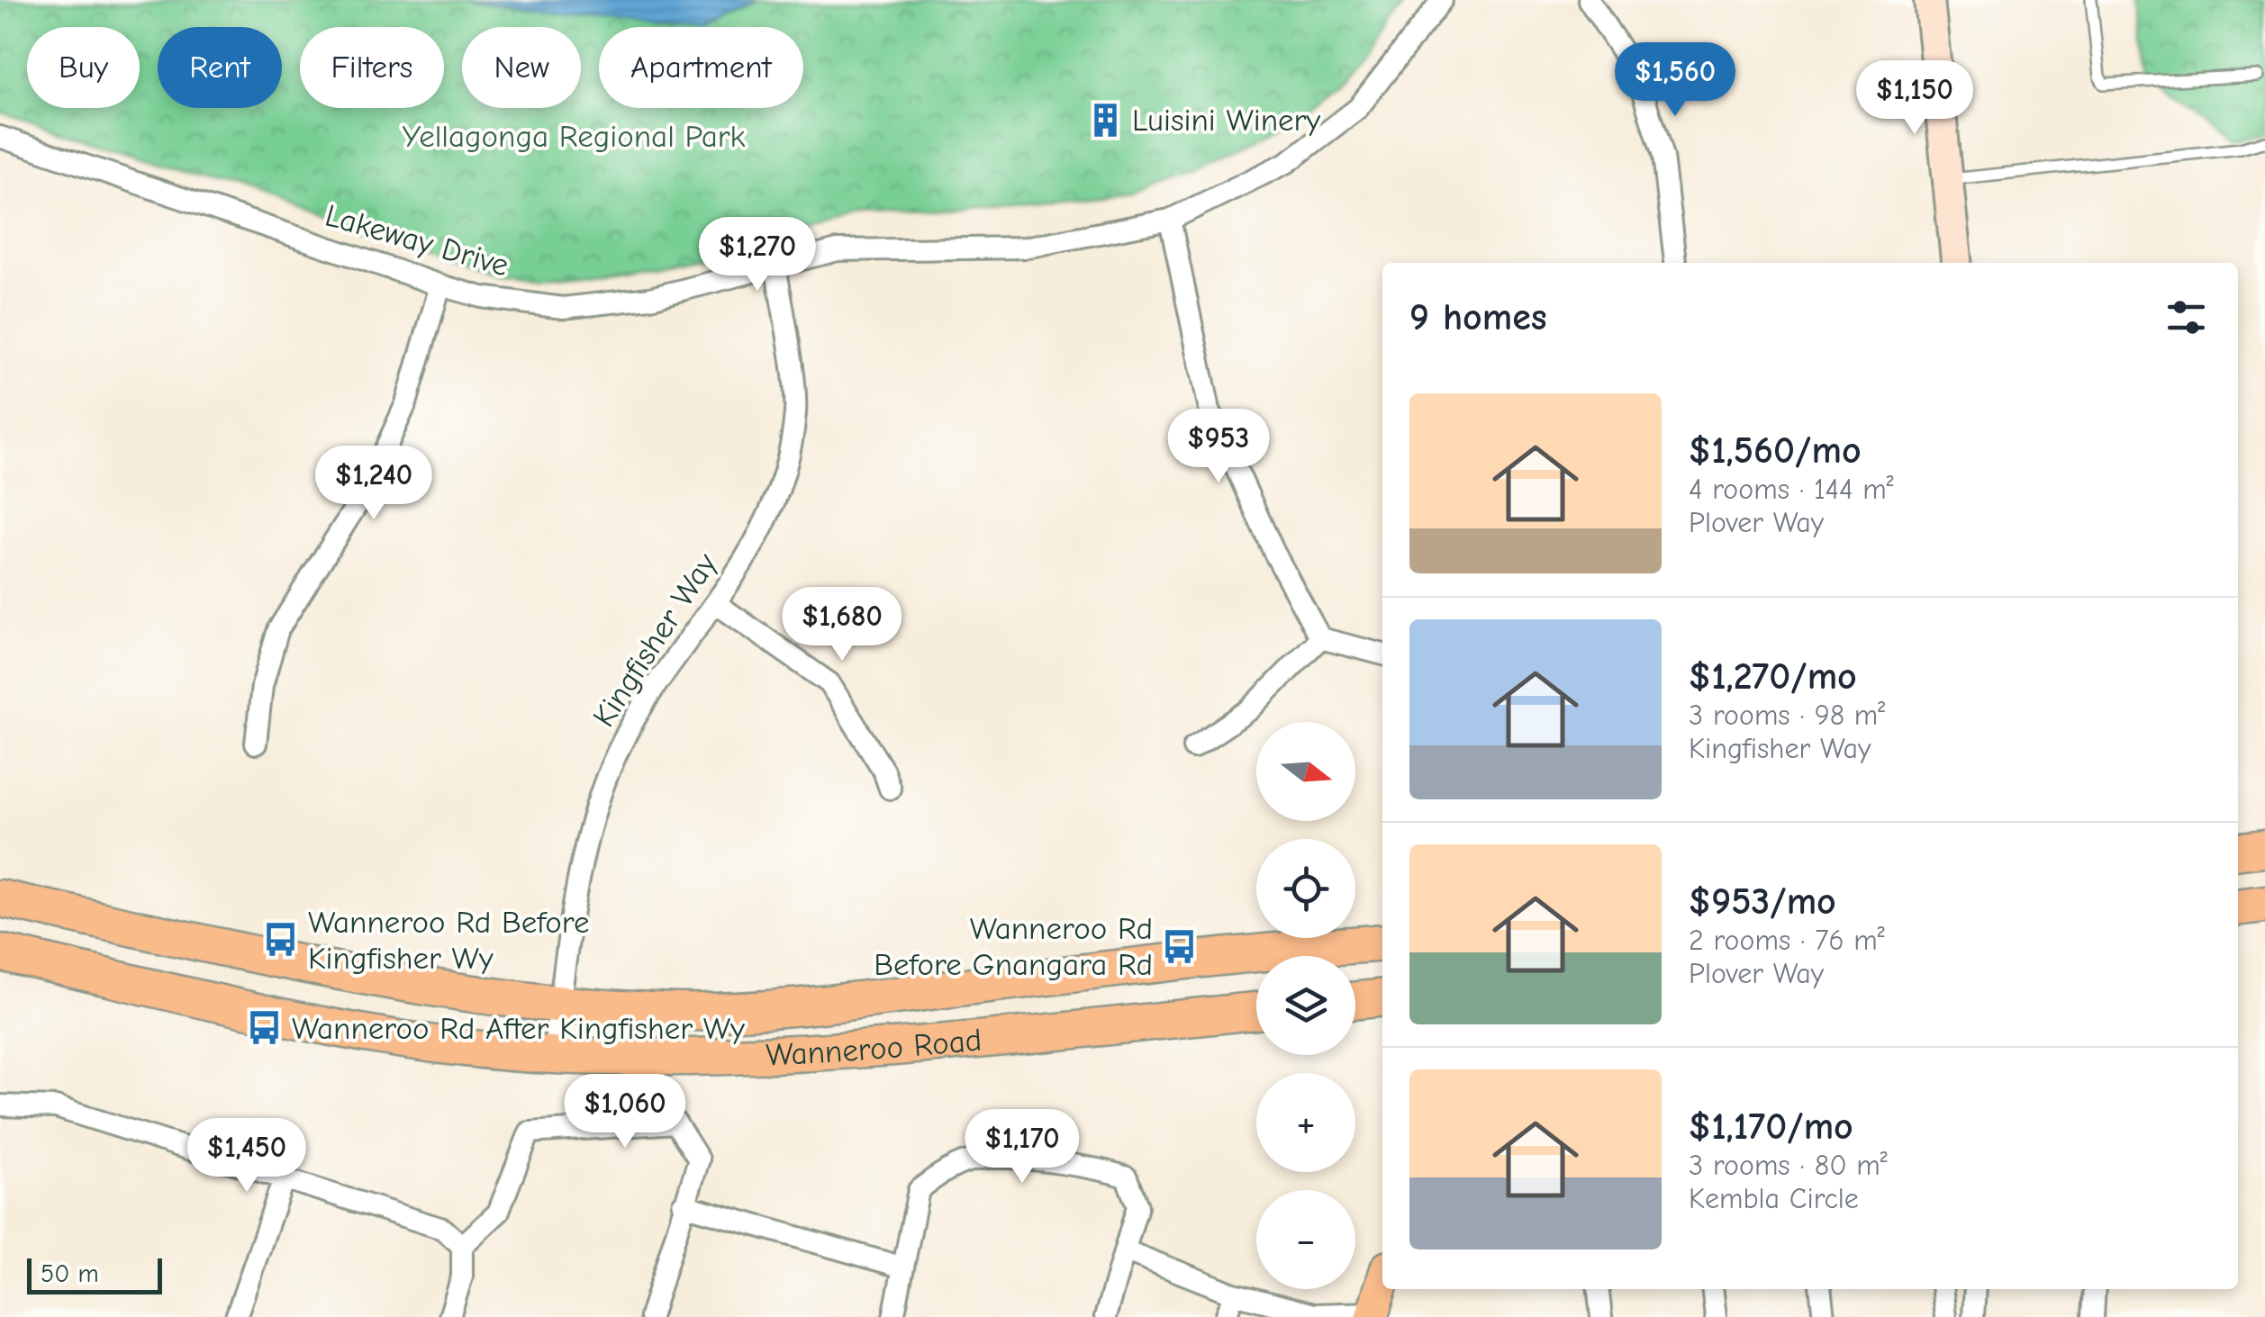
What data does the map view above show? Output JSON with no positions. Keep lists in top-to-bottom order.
{
  "streets": {
    "highway": ["Wanneroo Road"],
    "street": ["Lakeway Drive", "Kingfisher Way"]
  },
  "crossings": [
    ["Lakeway Drive", "Kingfisher Way"],
    ["Kingfisher Way", "Wanneroo Road"]
  ],
  "parks": ["Yellagonga Regional Park"],
  "places": {
    "building": ["Luisini Winery"],
    "bus stop": ["Wanneroo Rd Before Kingfisher Wy", "Wanneroo Rd Before Gnangara Rd", "Wanneroo Rd After Kingfisher Wy"]
  },
  "scale_bar": "50 m",
  "north": "right",
  "page": {
    "chip": [
      "Buy",
      "Rent",
      "Filters",
      "New",
      "Apartment"
    ],
    "price": [
      "$1,560",
      "$1,150",
      "$1,270",
      "$953",
      "$1,240",
      "$1,680",
      "$1,060",
      "$1,170",
      "$1,450"
    ],
    "heading": "9 homes",
    "list": [
      {
        "name": "$1,560/mo",
        "note": "4 rooms · 144 m² · Plover Way"
      },
      {
        "name": "$1,270/mo",
        "note": "3 rooms · 98 m² · Kingfisher Way"
      },
      {
        "name": "$953/mo",
        "note": "2 rooms · 76 m² · Plover Way"
      },
      {
        "name": "$1,170/mo",
        "note": "3 rooms · 80 m² · Kembla Circle"
      }
    ],
    "map_buttons": ["+", "−"],
    "scale": "50 m"
  }
}
